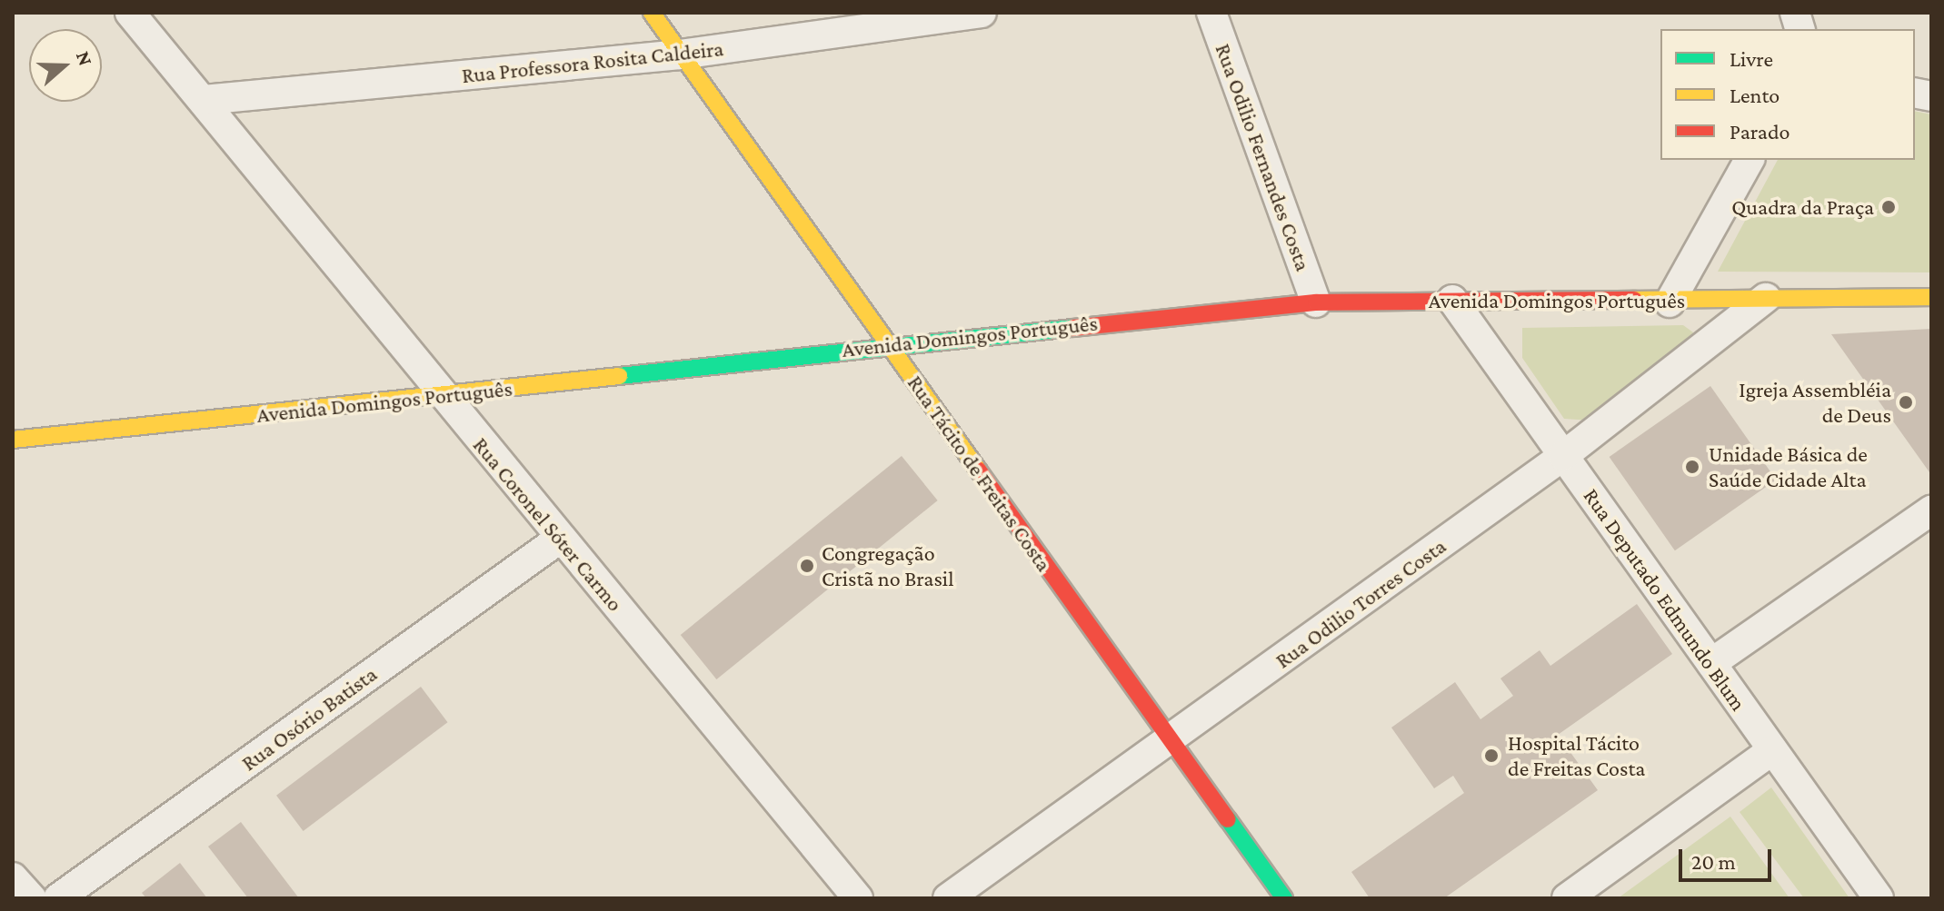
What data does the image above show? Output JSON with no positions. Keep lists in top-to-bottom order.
{
  "streets": {
    "main road": ["Avenida Domingos Português", "Rua Tácito de Freitas Costa"],
    "street": [
      "Rua Professora Rosita Caldeira",
      "Rua Odilio Fernandes Costa",
      "Rua Coronel Sóter Carmo",
      "Rua Deputado Edmundo Blum",
      "Rua Odilio Torres Costa",
      "Rua Osório Batista"
    ]
  },
  "crossings": [
    ["Rua Professora Rosita Caldeira", "Rua Tácito de Freitas Costa"],
    ["Rua Professora Rosita Caldeira", "Rua Coronel Sóter Carmo"],
    ["Rua Odilio Fernandes Costa", "Avenida Domingos Português"],
    ["Avenida Domingos Português", "Rua Tácito de Freitas Costa"],
    ["Avenida Domingos Português", "Rua Coronel Sóter Carmo"],
    ["Avenida Domingos Português", "Rua Deputado Edmundo Blum"],
    ["Avenida Domingos Português", "Rua Odilio Torres Costa"],
    ["Rua Tácito de Freitas Costa", "Rua Odilio Torres Costa"],
    ["Rua Coronel Sóter Carmo", "Rua Osório Batista"],
    ["Rua Deputado Edmundo Blum", "Rua Odilio Torres Costa"]
  ],
  "places": [
    "Quadra da Praça",
    "Igreja Assembléia de Deus",
    "Unidade Básica de Saúde Cidade Alta",
    "Congregação Cristã no Brasil",
    "Hospital Tácito de Freitas Costa"
  ],
  "legend": ["Livre", "Lento", "Parado"],
  "scale_bar": "20 m",
  "north": "right"
}
